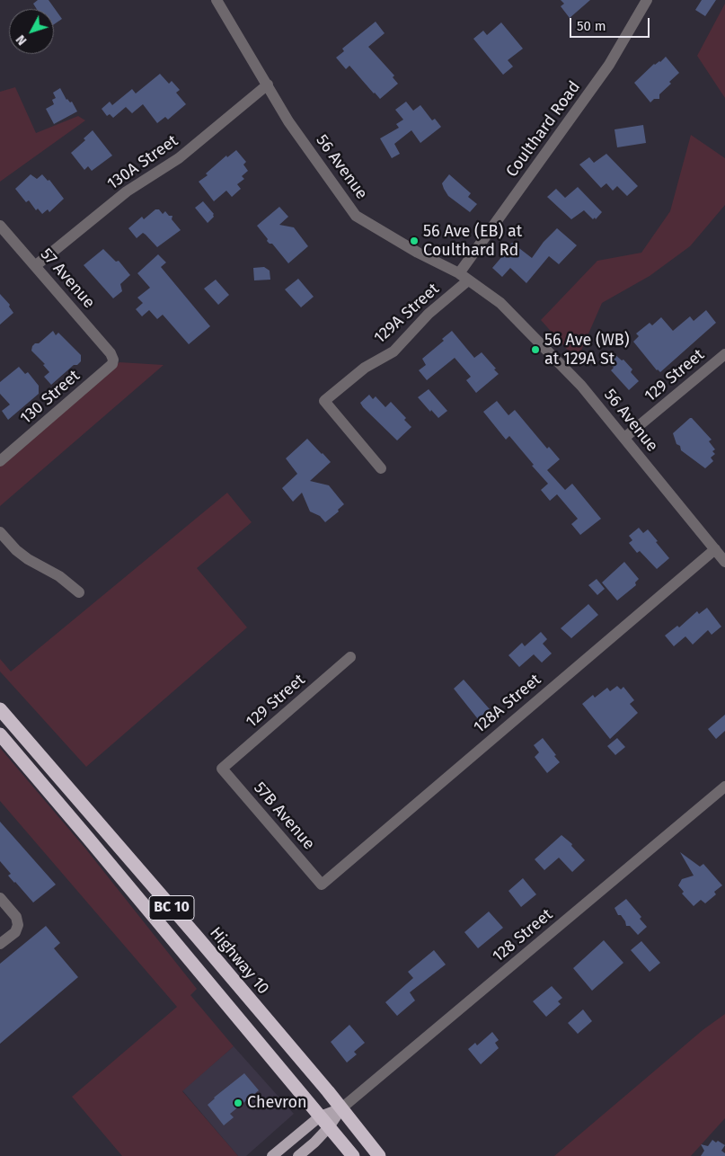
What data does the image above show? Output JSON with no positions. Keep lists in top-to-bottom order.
{
  "streets": {
    "highway": ["BC 10", "Highway 10"],
    "main road": ["128 Street"],
    "street": [
      "Coulthard Road",
      "130A Street",
      "56 Avenue",
      "57 Avenue",
      "129A Street",
      "129 Street",
      "130 Street",
      "128A Street",
      "57B Avenue"
    ]
  },
  "crossings": [
    ["Coulthard Road", "56 Avenue"],
    ["Coulthard Road", "129A Street"],
    ["130A Street", "56 Avenue"],
    ["130A Street", "57 Avenue"],
    ["56 Avenue", "129A Street"],
    ["56 Avenue", "129 Street"],
    ["56 Avenue", "128A Street"],
    ["57 Avenue", "130 Street"],
    ["129 Street", "57B Avenue"],
    ["128A Street", "57B Avenue"],
    ["BC 10", "128 Street"],
    ["128 Street", "Highway 10"]
  ],
  "places": ["56 Ave (EB) at Coulthard Rd", "56 Ave (WB) at 129A St", "Chevron"],
  "scale_bar": "50 m",
  "north": "bottom left"
}
